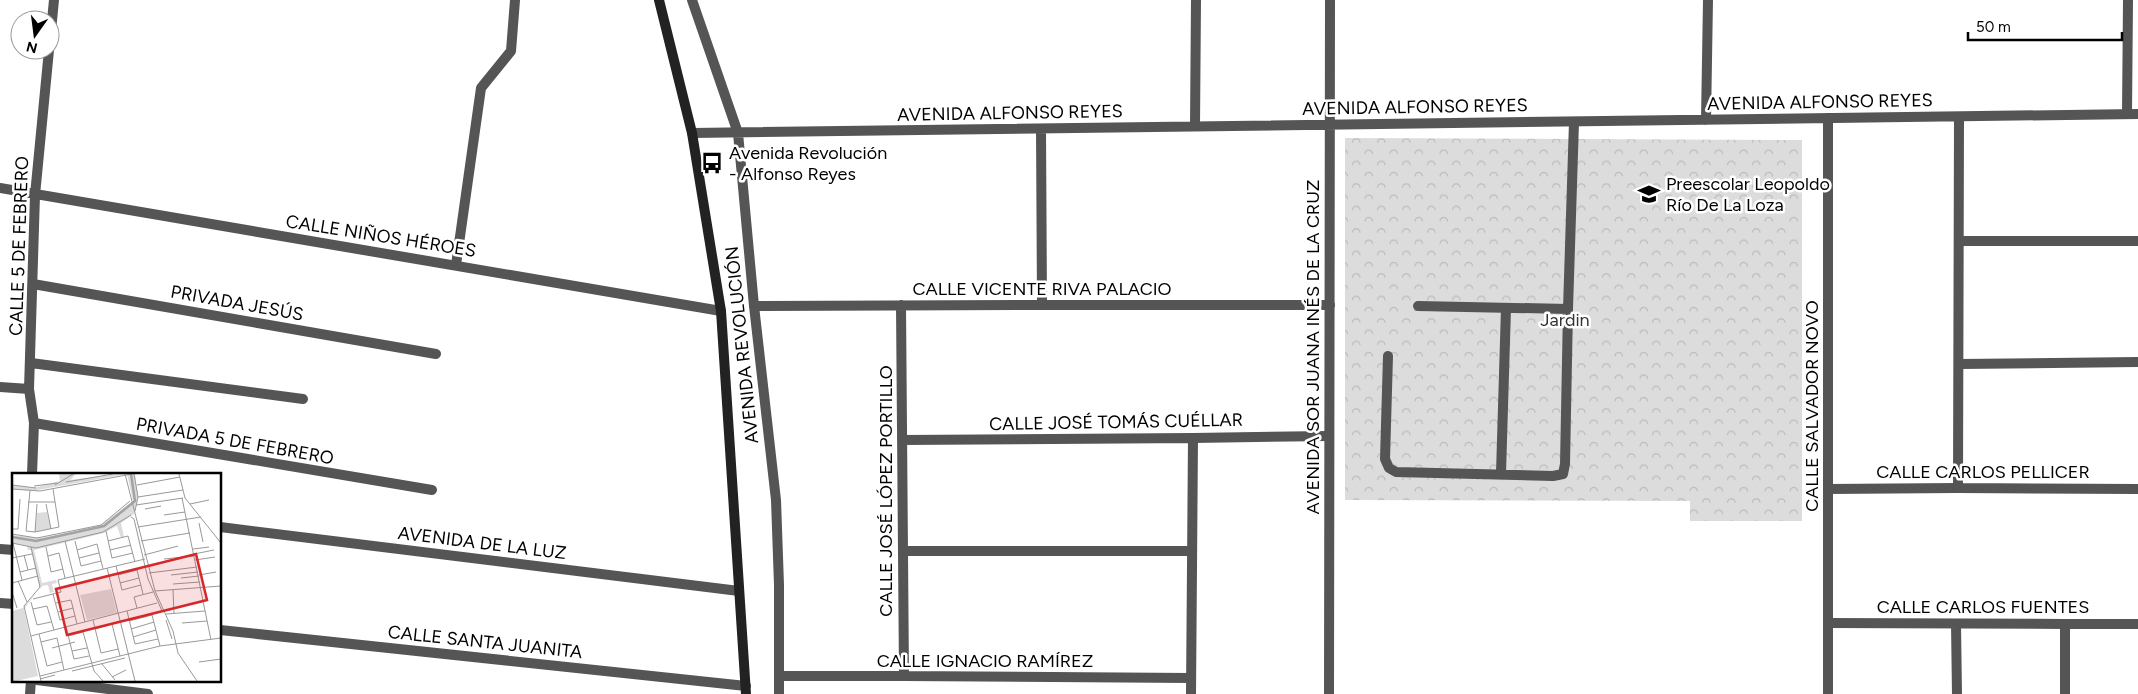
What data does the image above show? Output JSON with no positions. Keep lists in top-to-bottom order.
{
  "streets": {
    "main road": ["AVENIDA REVOLUCIÓN"],
    "street": [
      "AVENIDA ALFONSO REYES",
      "CALLE NIÑOS HÉROES",
      "CALLE 5 DE FEBRERO",
      "CALLE VICENTE RIVA PALACIO",
      "PRIVADA JESÚS",
      "AVENIDA SOR JUANA INÉS DE LA CRUZ",
      "CALLE SALVADOR NOVO",
      "CALLE JOSÉ TOMÁS CUÉLLAR",
      "PRIVADA 5 DE FEBRERO",
      "CALLE CARLOS PELLICER",
      "CALLE JOSÉ LÓPEZ PORTILLO",
      "AVENIDA DE LA LUZ",
      "CALLE CARLOS FUENTES",
      "CALLE SANTA JUANITA",
      "CALLE IGNACIO RAMÍREZ"
    ]
  },
  "crossings": [
    ["AVENIDA ALFONSO REYES", "AVENIDA REVOLUCIÓN"],
    ["AVENIDA ALFONSO REYES", "AVENIDA SOR JUANA INÉS DE LA CRUZ"],
    ["AVENIDA ALFONSO REYES", "CALLE SALVADOR NOVO"],
    ["CALLE NIÑOS HÉROES", "CALLE 5 DE FEBRERO"],
    ["CALLE NIÑOS HÉROES", "AVENIDA REVOLUCIÓN"],
    ["CALLE 5 DE FEBRERO", "PRIVADA JESÚS"],
    ["CALLE 5 DE FEBRERO", "PRIVADA 5 DE FEBRERO"],
    ["CALLE VICENTE RIVA PALACIO", "AVENIDA REVOLUCIÓN"],
    ["CALLE VICENTE RIVA PALACIO", "AVENIDA SOR JUANA INÉS DE LA CRUZ"],
    ["CALLE VICENTE RIVA PALACIO", "CALLE JOSÉ LÓPEZ PORTILLO"],
    ["AVENIDA REVOLUCIÓN", "AVENIDA DE LA LUZ"],
    ["AVENIDA REVOLUCIÓN", "CALLE SANTA JUANITA"],
    ["AVENIDA REVOLUCIÓN", "CALLE IGNACIO RAMÍREZ"],
    ["AVENIDA SOR JUANA INÉS DE LA CRUZ", "CALLE JOSÉ TOMÁS CUÉLLAR"],
    ["CALLE SALVADOR NOVO", "CALLE CARLOS PELLICER"],
    ["CALLE SALVADOR NOVO", "CALLE CARLOS FUENTES"],
    ["CALLE JOSÉ TOMÁS CUÉLLAR", "CALLE JOSÉ LÓPEZ PORTILLO"],
    ["CALLE JOSÉ LÓPEZ PORTILLO", "CALLE IGNACIO RAMÍREZ"]
  ],
  "parks": ["Jardin"],
  "places": {
    "bus stop": ["Avenida Revolución - Alfonso Reyes"],
    "school or university": ["Preescolar Leopoldo Río De La Loza"]
  },
  "scale_bar": "50 m",
  "north": "bottom"
}
